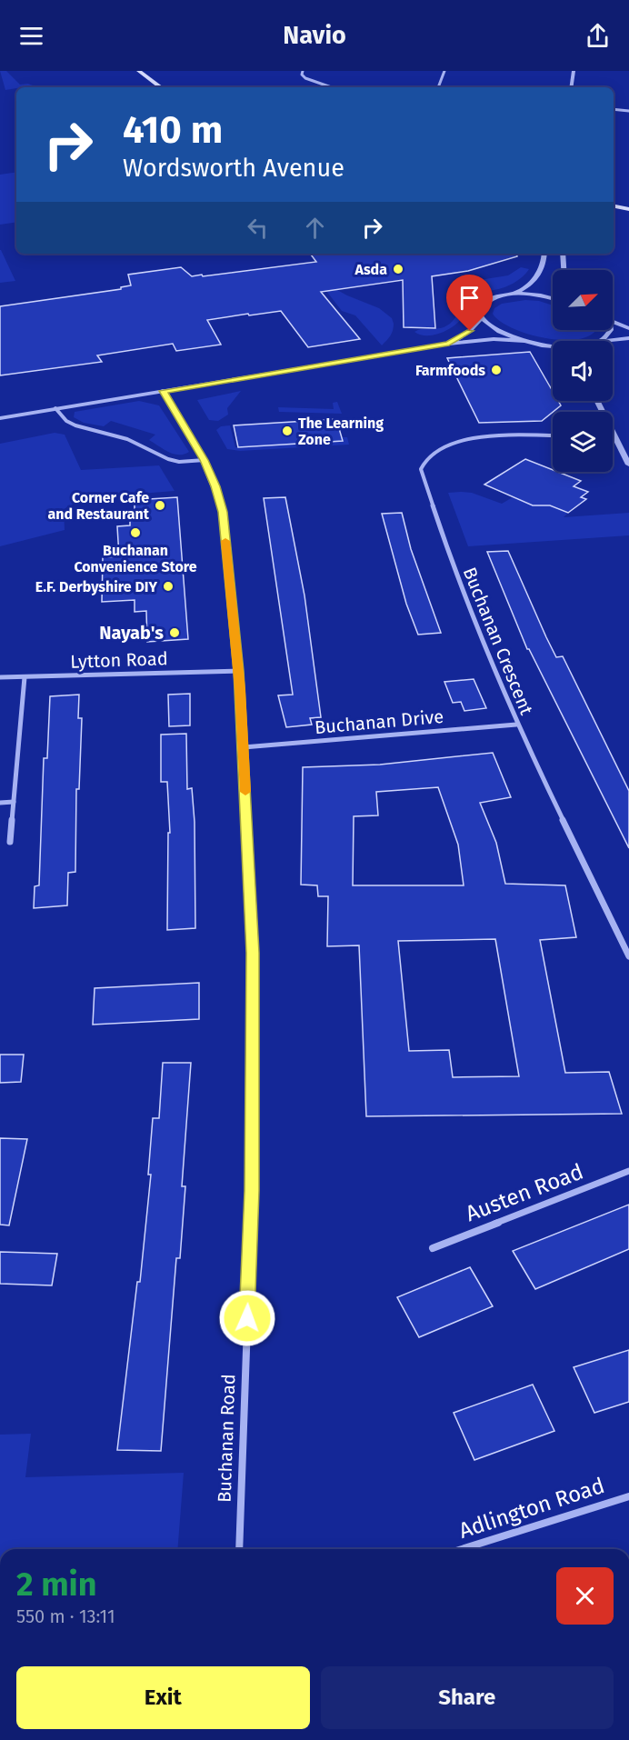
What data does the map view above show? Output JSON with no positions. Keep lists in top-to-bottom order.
{
  "streets": {
    "street": [
      "Buchanan Crescent",
      "Lytton Road",
      "Buchanan Drive",
      "Austen Road",
      "Buchanan Road",
      "Adlington Road"
    ]
  },
  "crossings": [
    ["Buchanan Crescent", "Buchanan Drive"],
    ["Lytton Road", "Buchanan Road"],
    ["Buchanan Drive", "Buchanan Road"]
  ],
  "places": [
    "Asda",
    "Farmfoods",
    "The Learning Zone",
    "Corner Cafe and Restaurant",
    "Buchanan Convenience Store",
    "E.F. Derbyshire DIY",
    "Nayab's"
  ],
  "north": "top right",
  "page": {
    "header": "Navio",
    "turn": ["410 m", "Wordsworth Avenue"],
    "heading": ["2 min", "550 m · 13:11"],
    "buttons": ["Exit", "Share"]
  }
}
